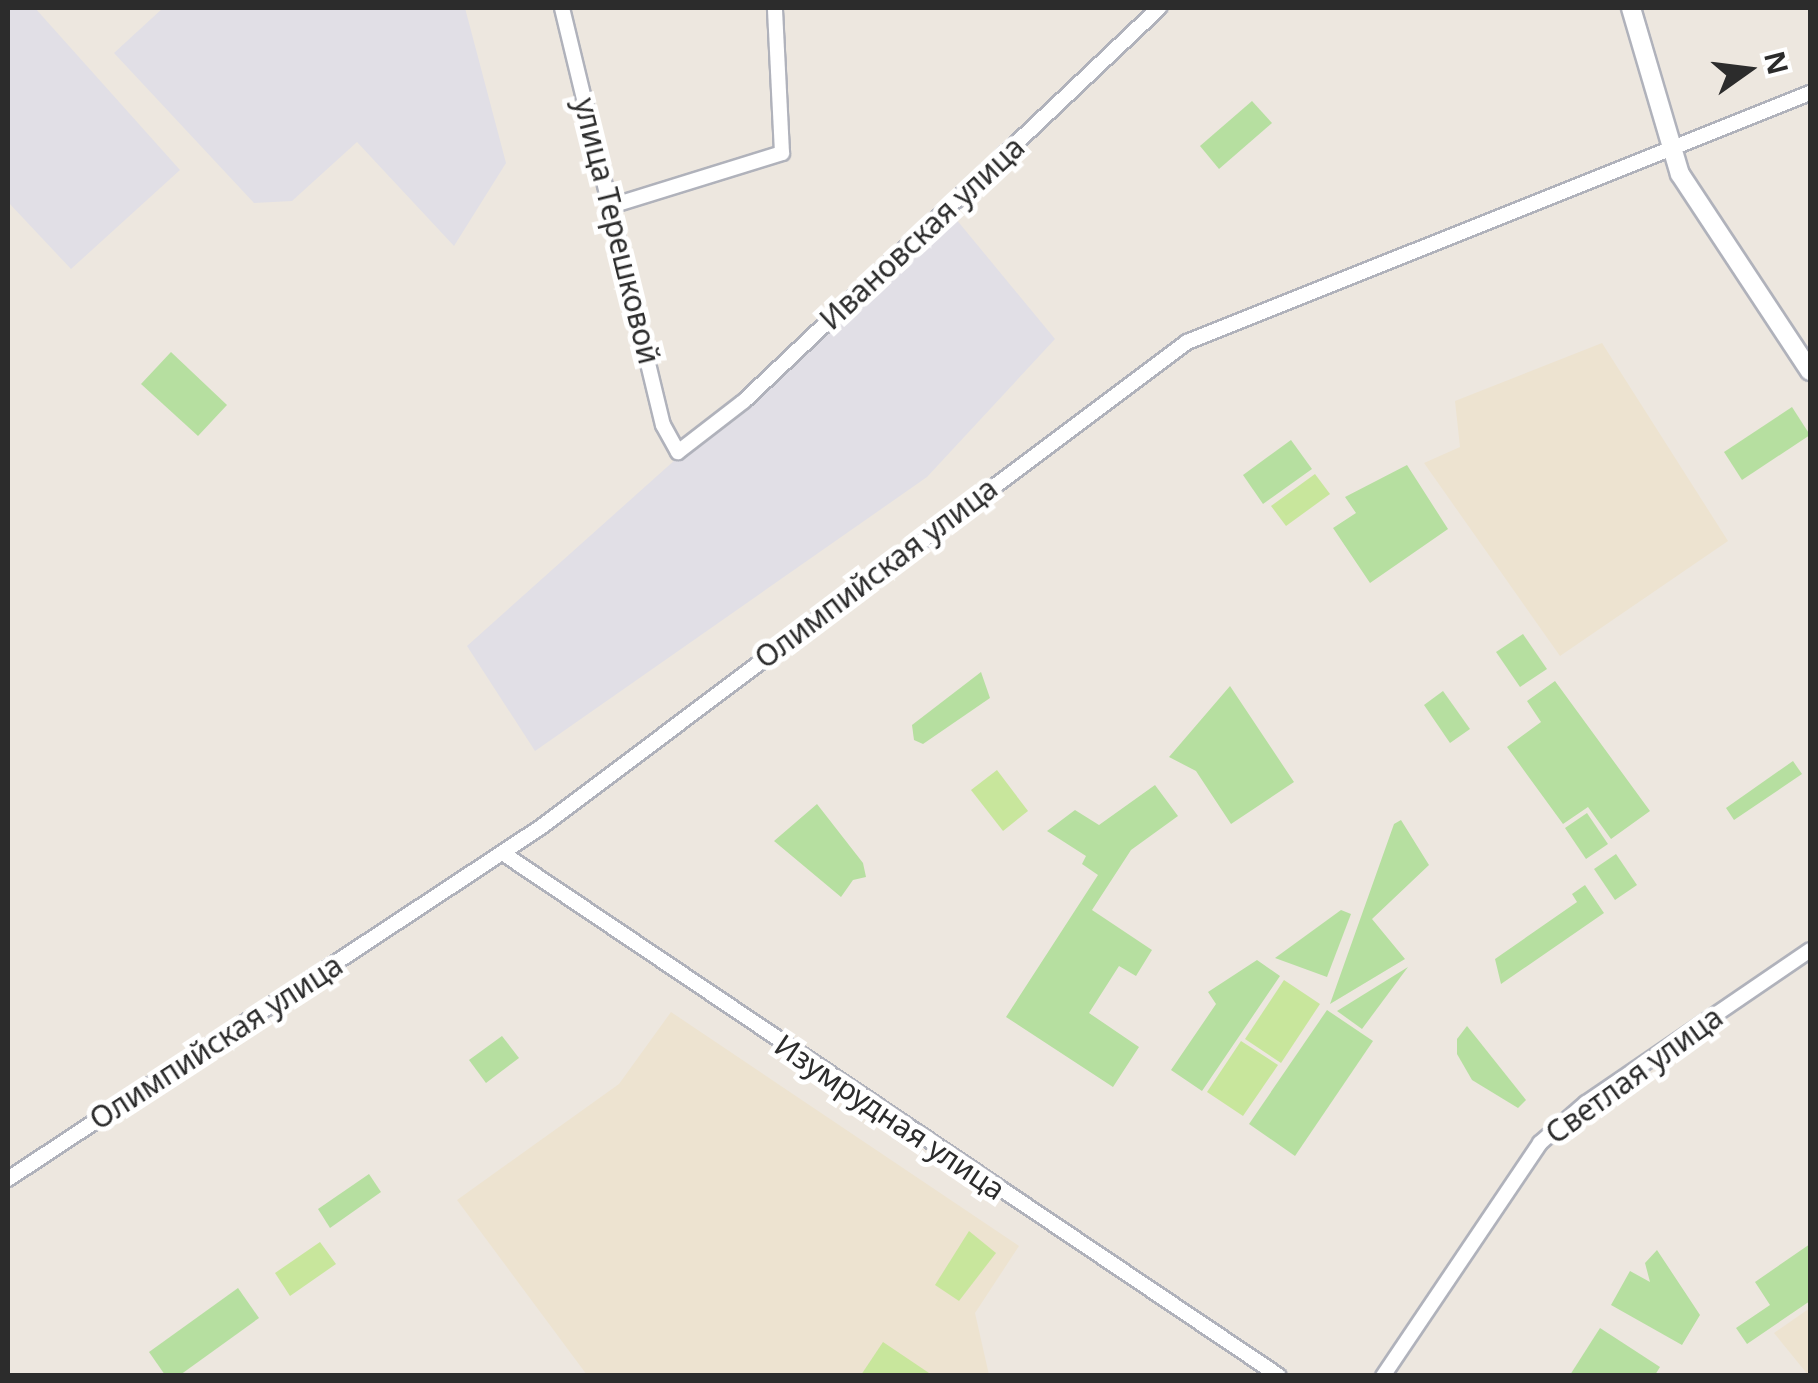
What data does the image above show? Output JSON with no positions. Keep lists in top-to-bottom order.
{
  "streets": {
    "street": [
      "улица Терешковой",
      "Ивановская улица",
      "Олимпийская улица",
      "Светлая улица",
      "Изумрудная улица"
    ]
  },
  "crossings": [
    ["улица Терешковой", "Ивановская улица"],
    ["Олимпийская улица", "Изумрудная улица"]
  ],
  "north": "right"
}
